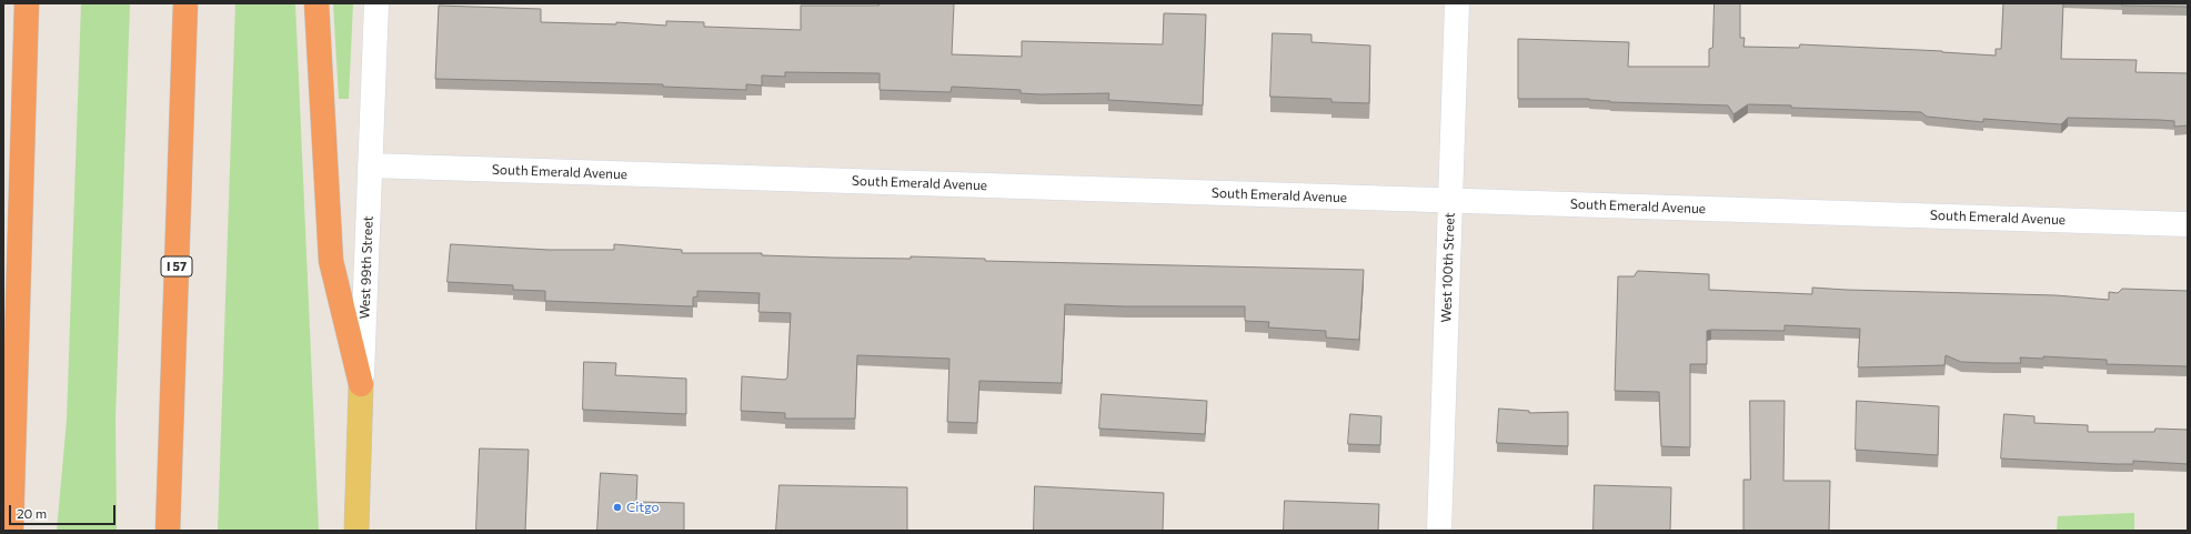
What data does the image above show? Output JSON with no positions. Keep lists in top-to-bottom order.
{
  "streets": {
    "highway": ["I 57"],
    "main road": ["West 99th Street"],
    "street": ["South Emerald Avenue", "West 100th Street"]
  },
  "crossings": [
    ["South Emerald Avenue", "West 99th Street"],
    ["South Emerald Avenue", "West 100th Street"]
  ],
  "places": ["Citgo"],
  "scale_bar": "20 m"
}
